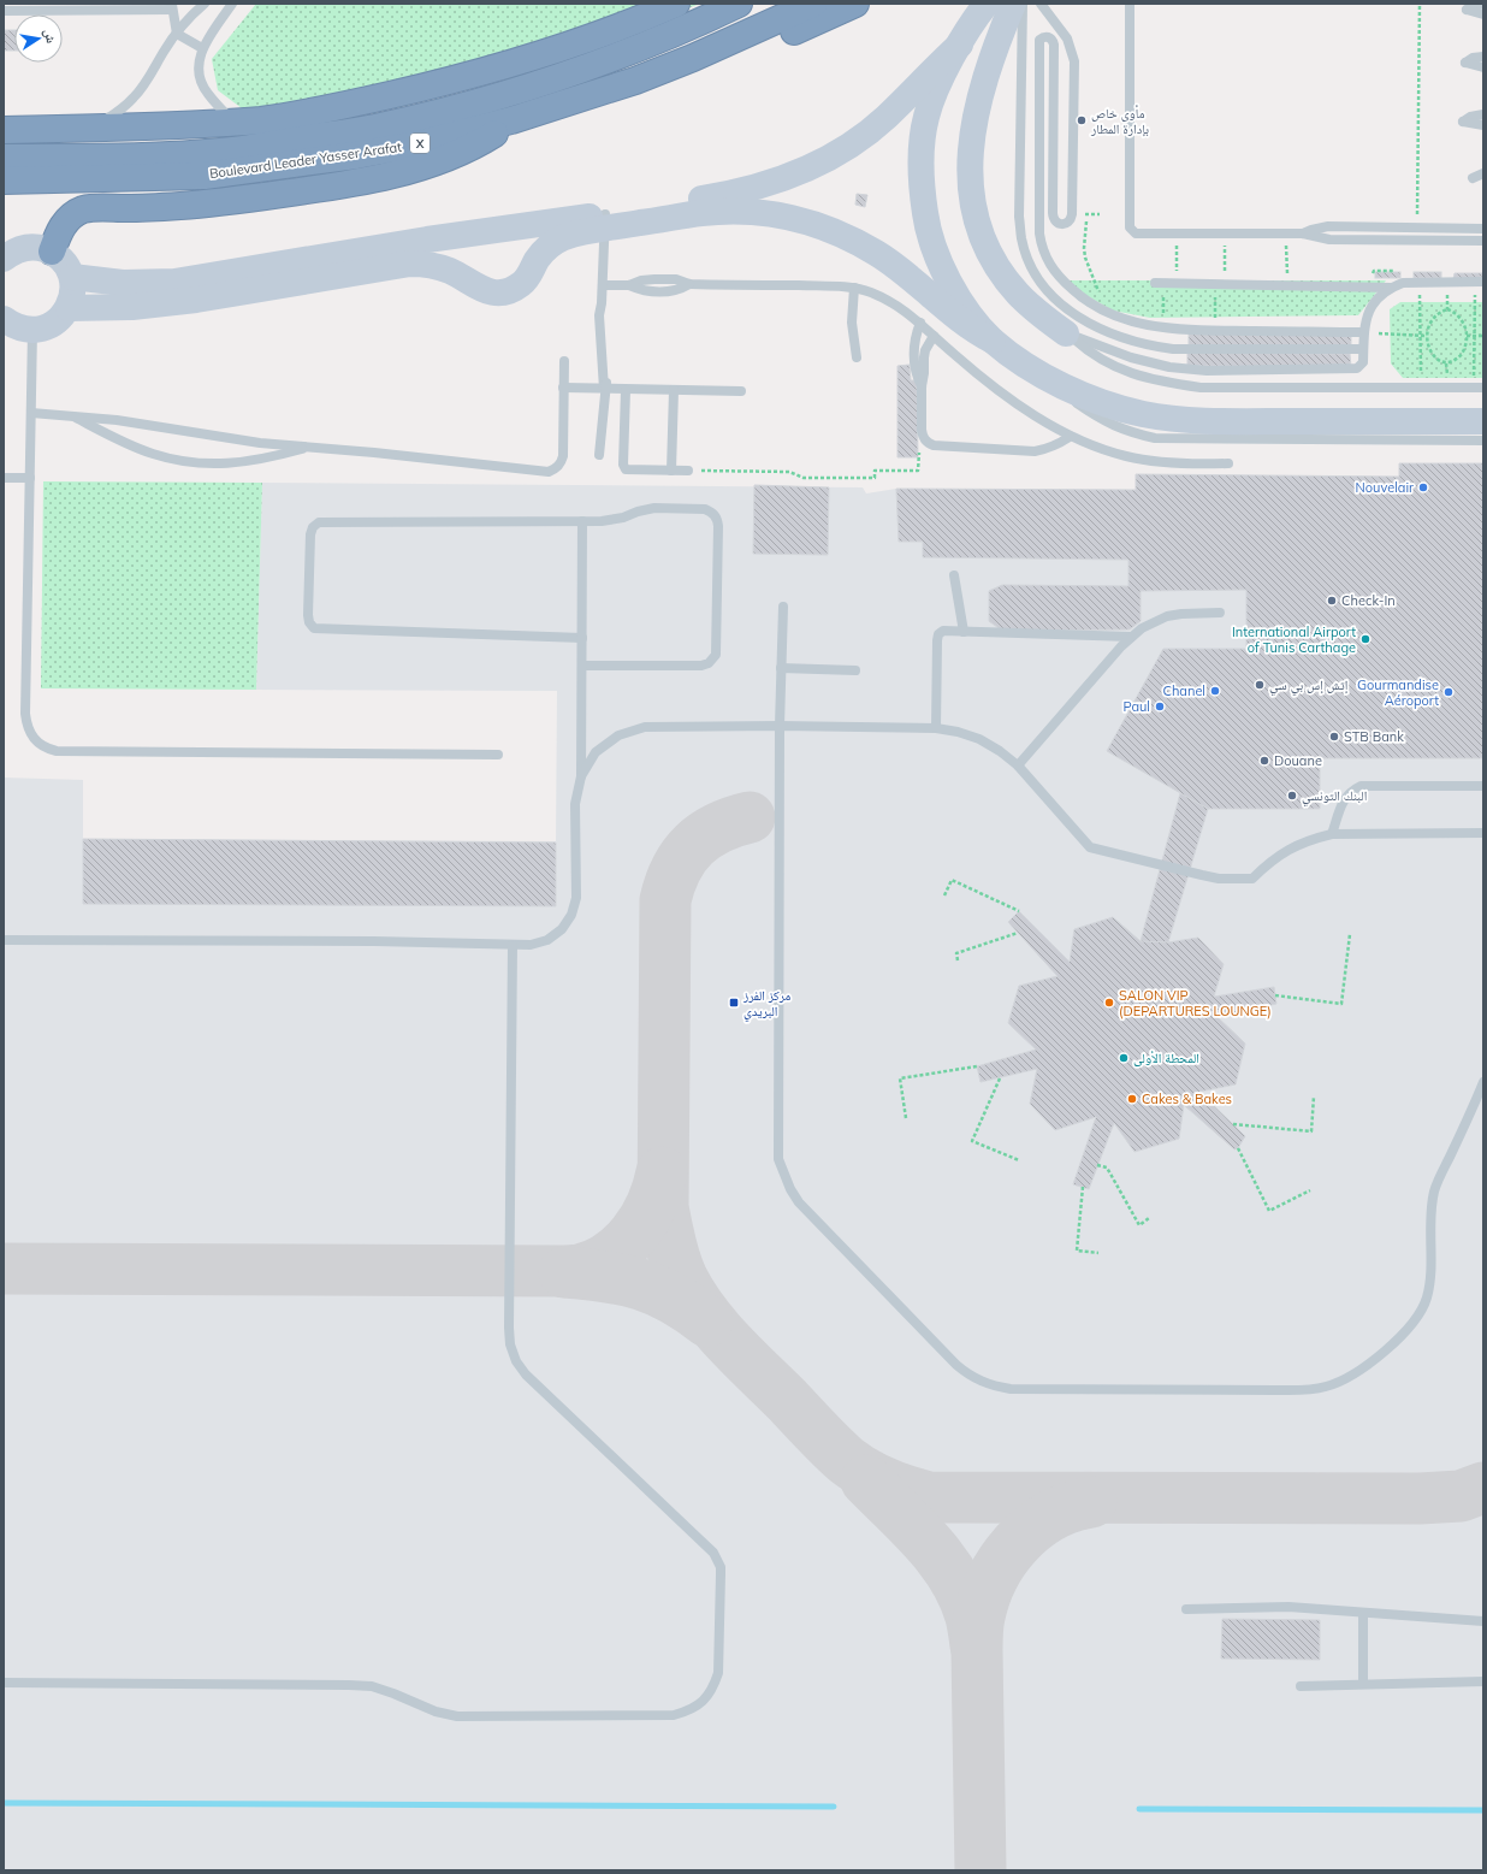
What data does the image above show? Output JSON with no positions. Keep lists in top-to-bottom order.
{
  "streets": {
    "highway": ["X", "Boulevard Leader Yasser Arafat"]
  },
  "places": {
    "other": [
      "مأوى خاص بإدارة المطار",
      "Nouvelair",
      "Check-In",
      "International Airport of Tunis Carthage",
      "إتش إس بي سي",
      "Chanel",
      "Gourmandise Aéroport",
      "Paul",
      "STB Bank",
      "Douane",
      "البنك التونسي",
      "SALON VIP (DEPARTURES LOUNGE)",
      "المحطة الأولى",
      "Cakes & Bakes"
    ],
    "transit": ["مركز الفرز البريدي"]
  },
  "north": "right"
}
